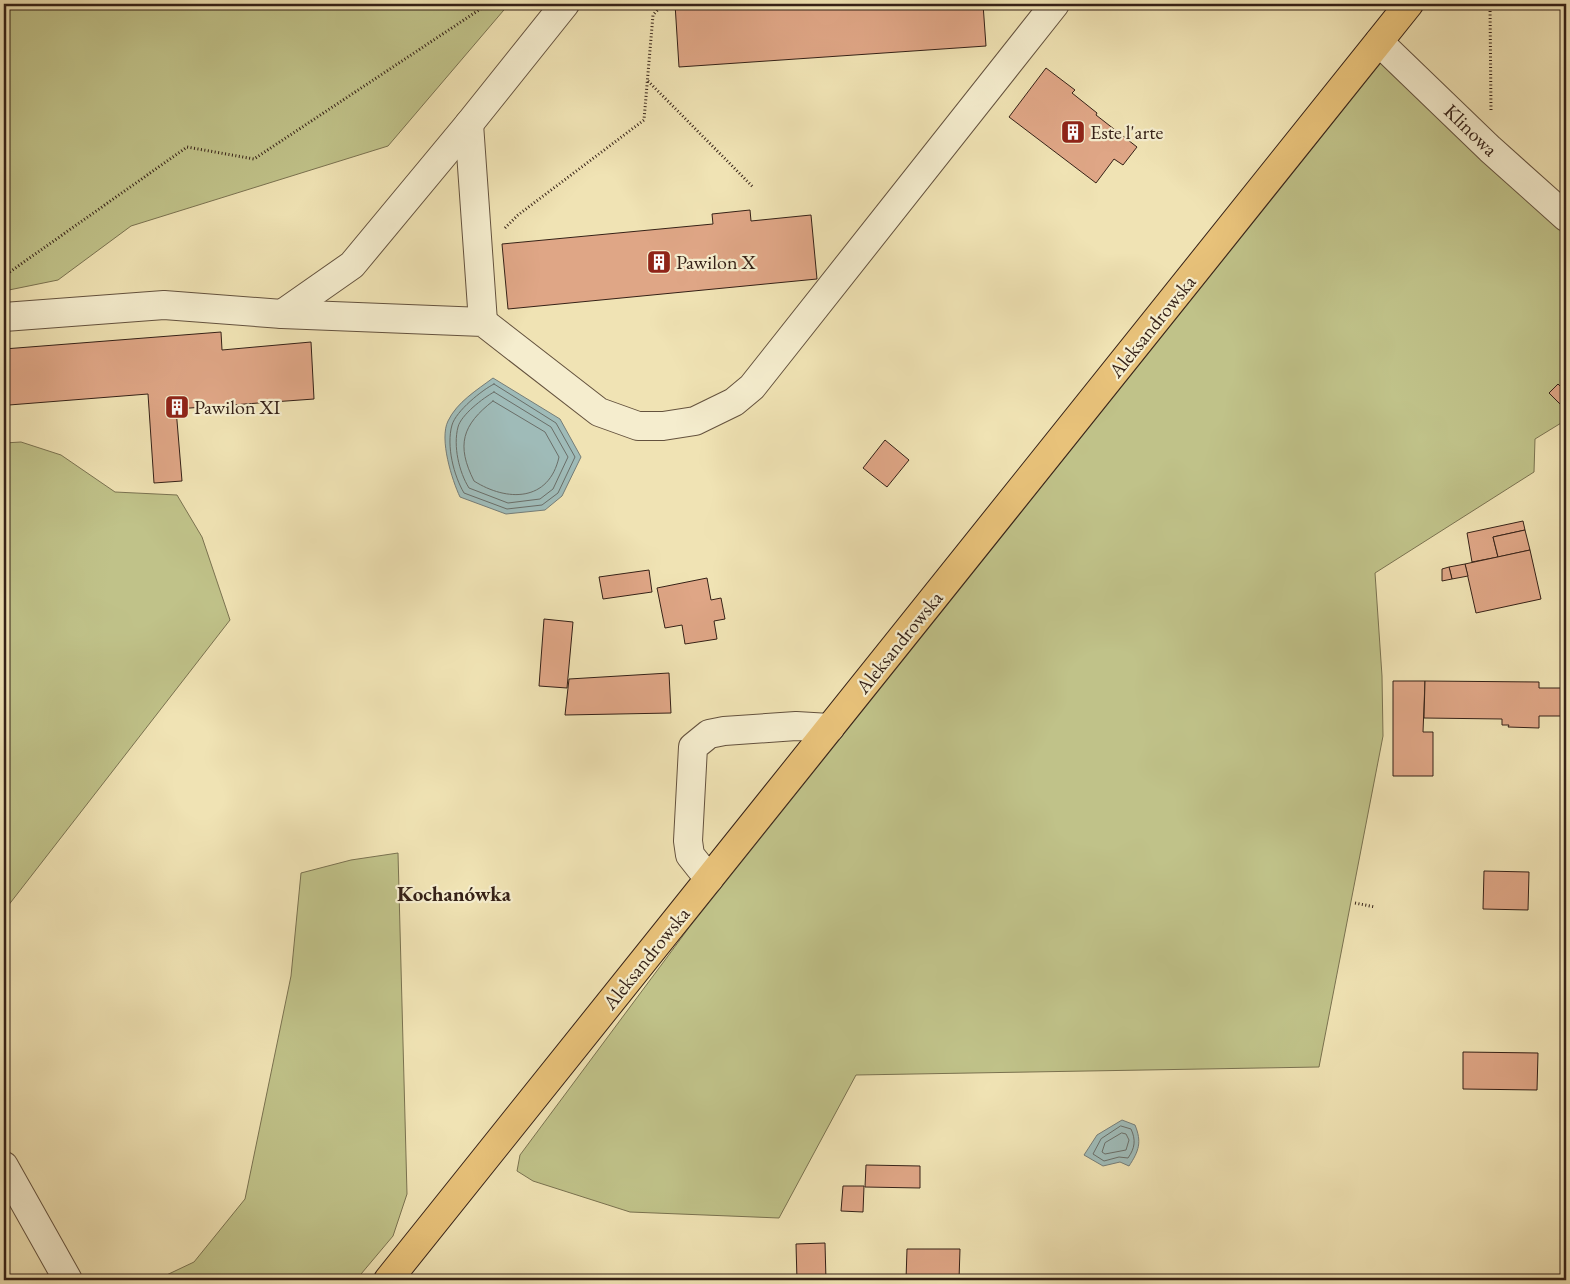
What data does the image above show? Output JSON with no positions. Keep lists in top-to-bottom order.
{
  "streets": {
    "main road": ["Aleksandrowska"],
    "street": ["Klinowa"]
  },
  "crossings": [
    ["Klinowa", "Aleksandrowska"]
  ],
  "districts": ["Kochanówka"],
  "places": {
    "building": ["Este l'arte", "Pawilon X", "Pawilon XI"]
  }
}
